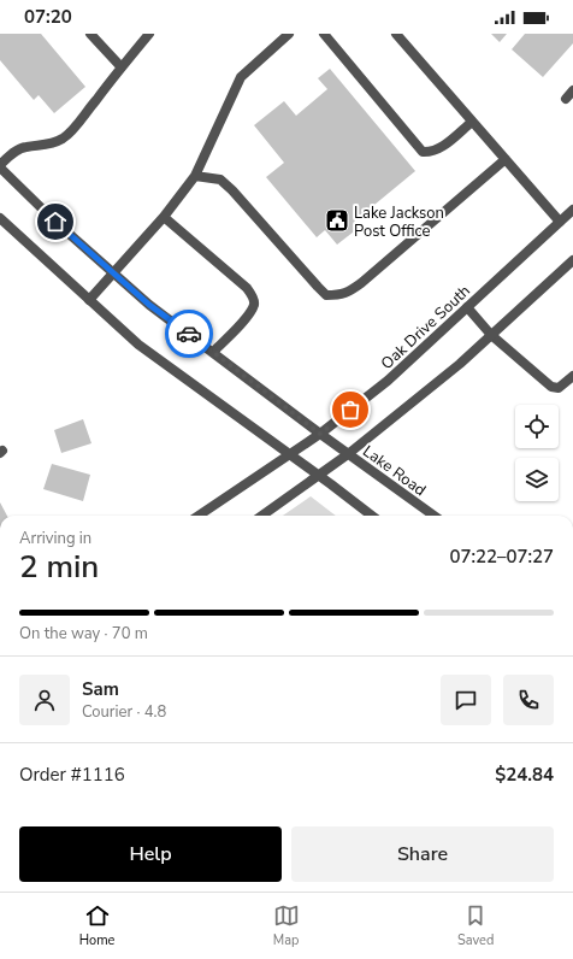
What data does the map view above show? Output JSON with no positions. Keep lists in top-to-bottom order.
{
  "streets": {
    "street": ["Oak Drive South", "Lake Road"]
  },
  "crossings": [
    ["Oak Drive South", "Lake Road"]
  ],
  "places": {
    "public building": ["Lake Jackson Post Office"]
  },
  "page": {
    "status": "07:20",
    "heading": ["2 min", "Arriving in", "07:22–07:27"],
    "panel": [
      "Sam",
      "Courier · 4.8",
      "Order #1116",
      "$24.84"
    ],
    "bar": "On the way · 70 m",
    "buttons": ["Help", "Share"],
    "tabs": ["Home", "Map", "Saved"]
  }
}
